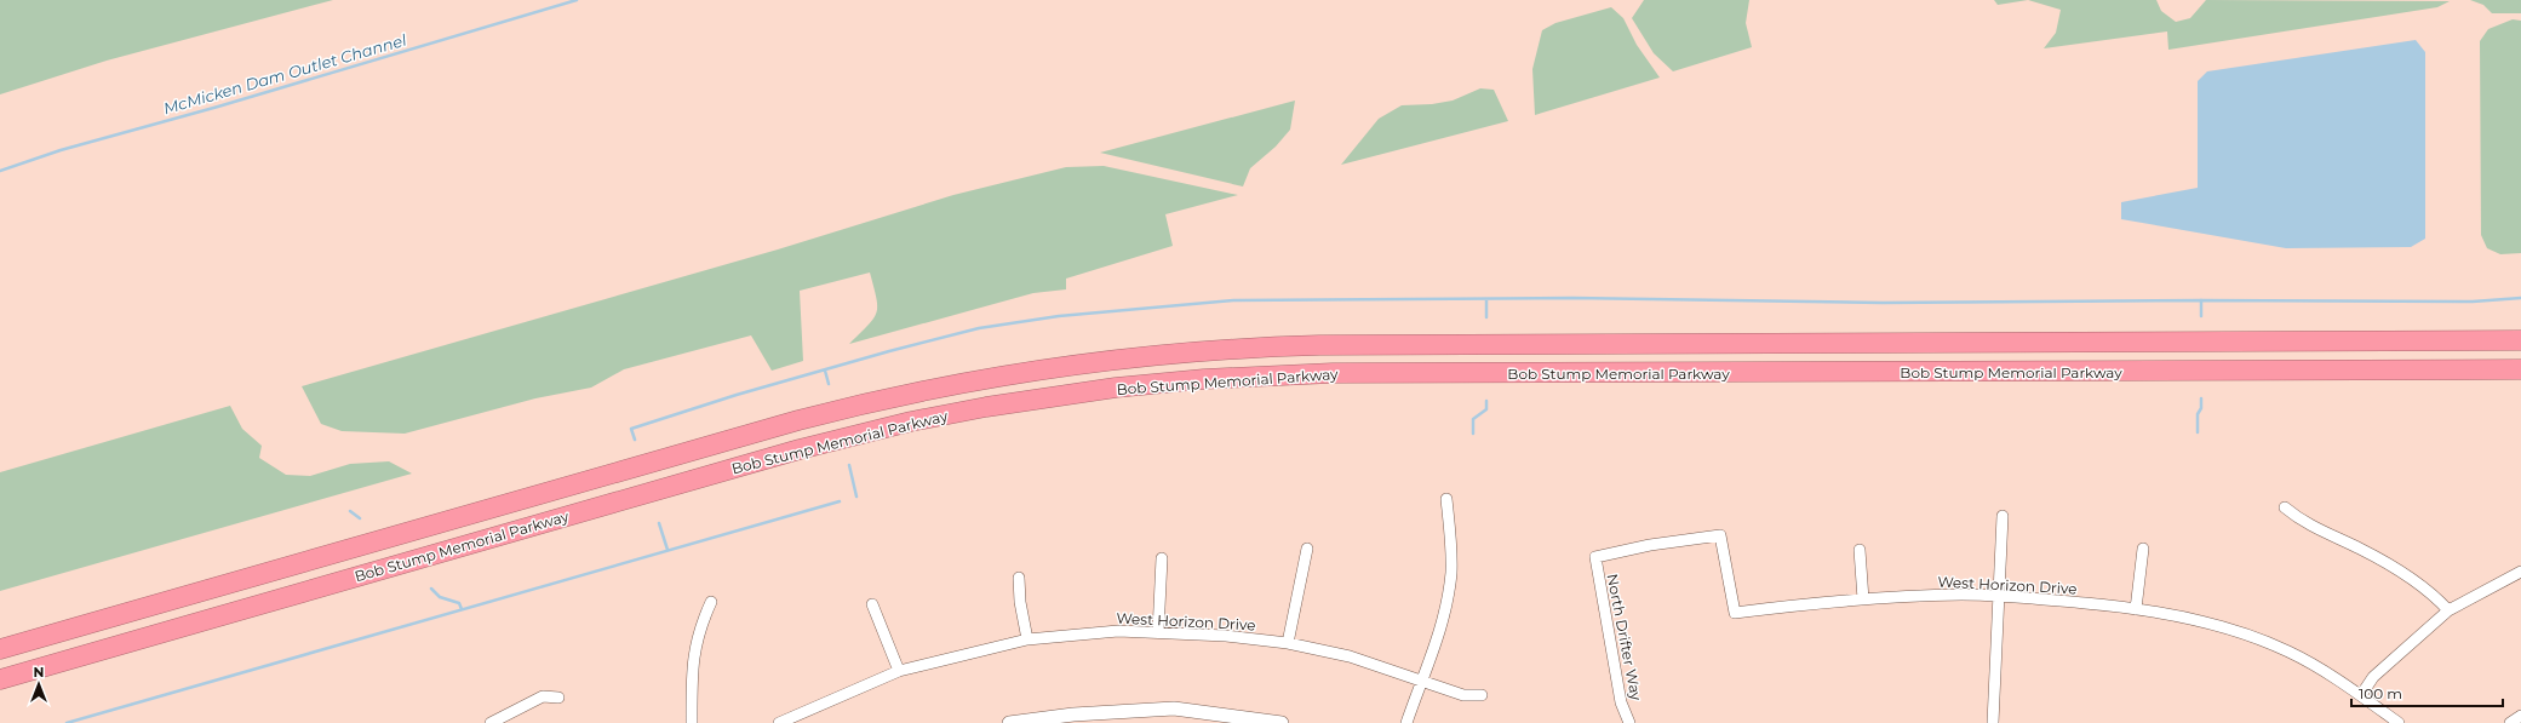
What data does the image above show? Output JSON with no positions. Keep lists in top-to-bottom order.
{
  "streets": {
    "highway": ["Bob Stump Memorial Parkway"],
    "street": ["West Horizon Drive", "North Drifter Way"]
  },
  "crossings": [
    ["West Horizon Drive", "North Drifter Way"]
  ],
  "water": ["McMicken Dam Outlet Channel"],
  "scale_bar": "100 m",
  "north": "top"
}
